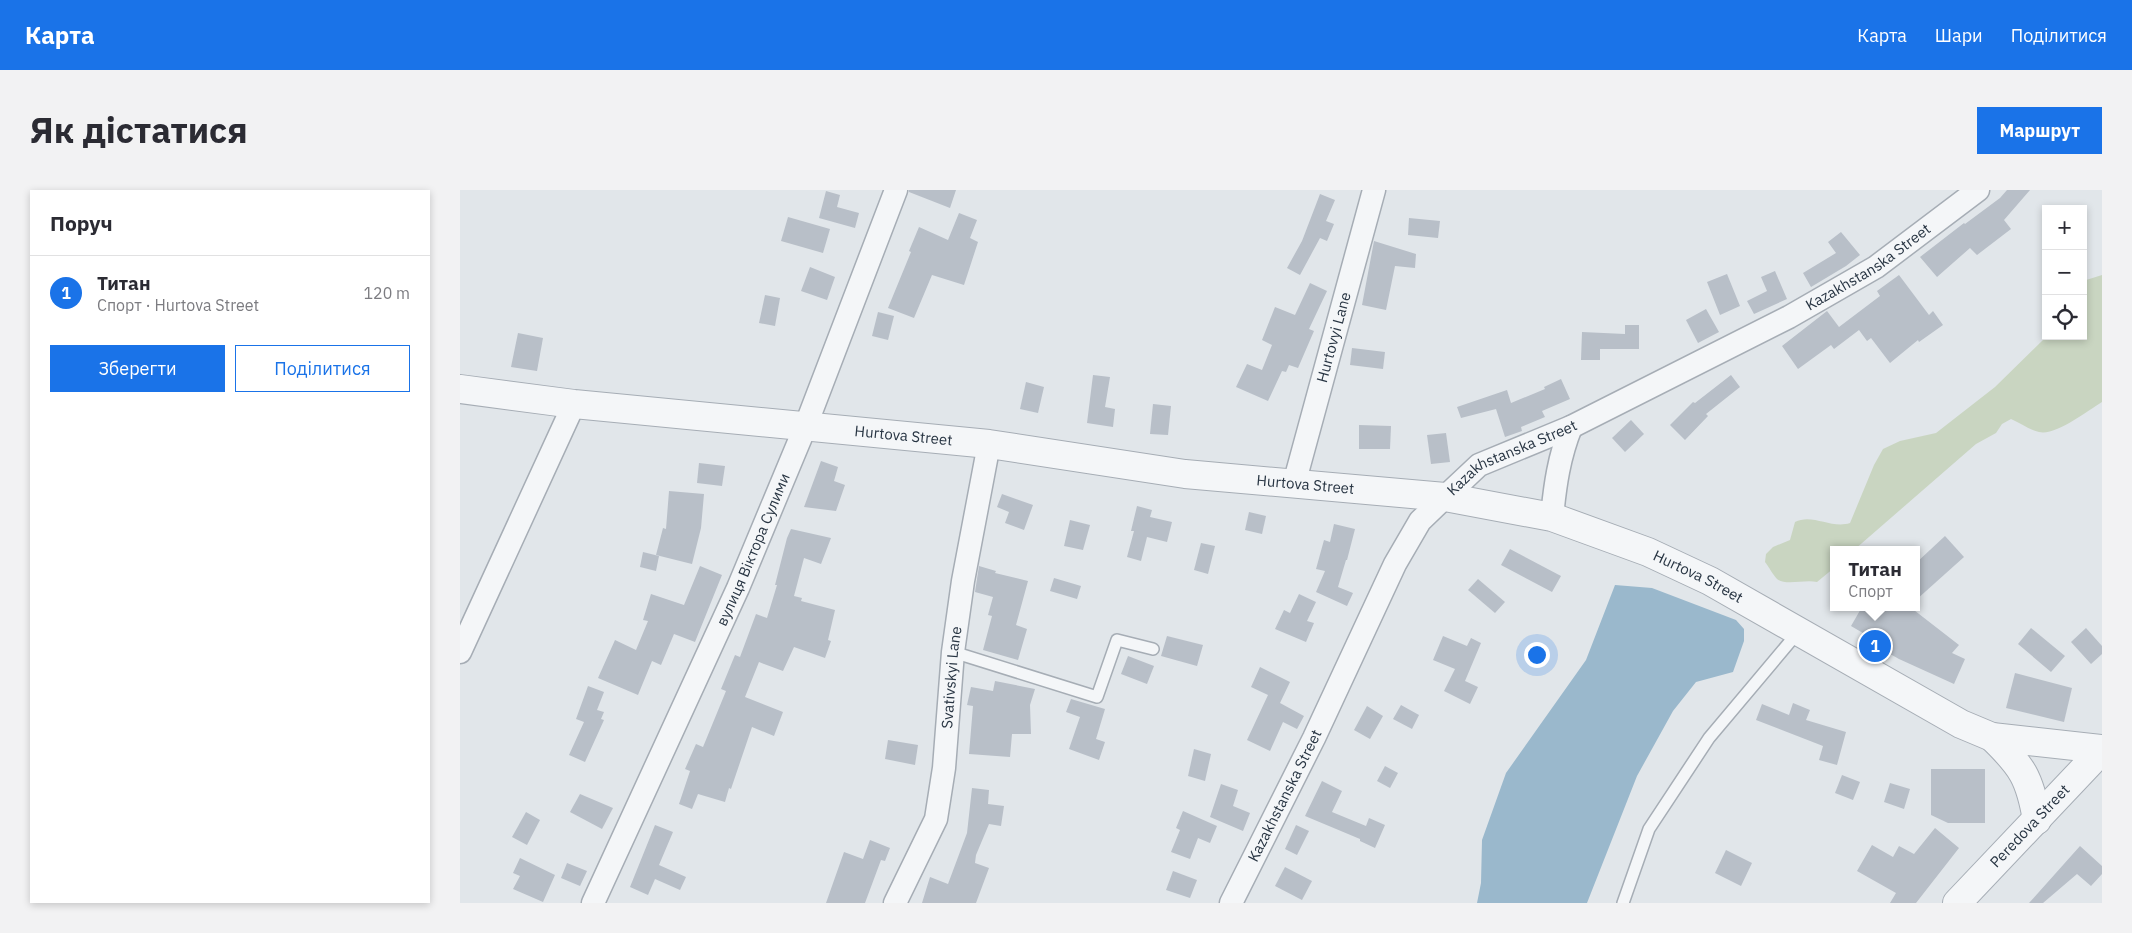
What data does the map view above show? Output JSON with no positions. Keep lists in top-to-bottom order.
{
  "streets": {
    "street": [
      "Kazakhstanska Street",
      "Hurtovyi Lane",
      "Hurtova Street",
      "вулиця Віктора Сулими",
      "Svativskyi Lane",
      "Peredova Street"
    ]
  },
  "crossings": [
    ["Kazakhstanska Street", "Hurtova Street"],
    ["Hurtovyi Lane", "Hurtova Street"],
    ["Hurtova Street", "вулиця Віктора Сулими"],
    ["Hurtova Street", "Svativskyi Lane"],
    ["Hurtova Street", "Peredova Street"]
  ],
  "page": {
    "header": "Карта",
    "nav": ["Карта", "Шари", "Поділитися"],
    "title": "Як дістатися",
    "buttons": [
      "Маршрут",
      ["Зберегти", "Поділитися"]
    ],
    "heading": "Поруч",
    "map_buttons": ["+", "−"],
    "list": [
      {
        "mark": "1",
        "name": "Титан",
        "note": "Спорт · Hurtova Street",
        "value": "120 m"
      }
    ],
    "popup": ["Титан", "Спорт"],
    "pins": "1"
  }
}
